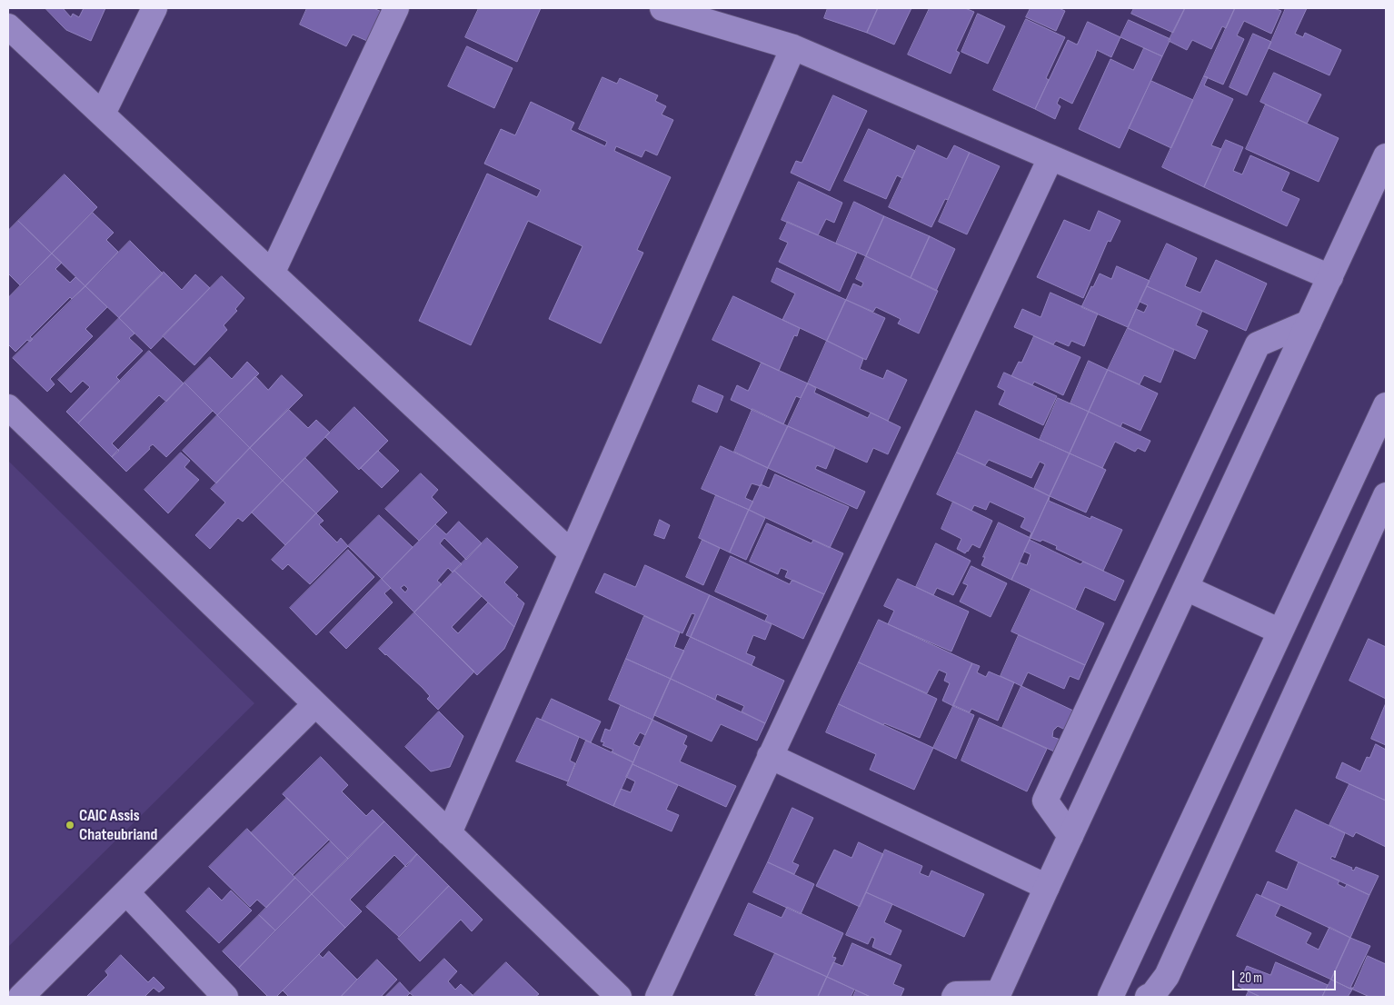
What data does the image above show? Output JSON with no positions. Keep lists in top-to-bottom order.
{
  "places": ["CAIC Assis Chateubriand"],
  "scale_bar": "20 m"
}
